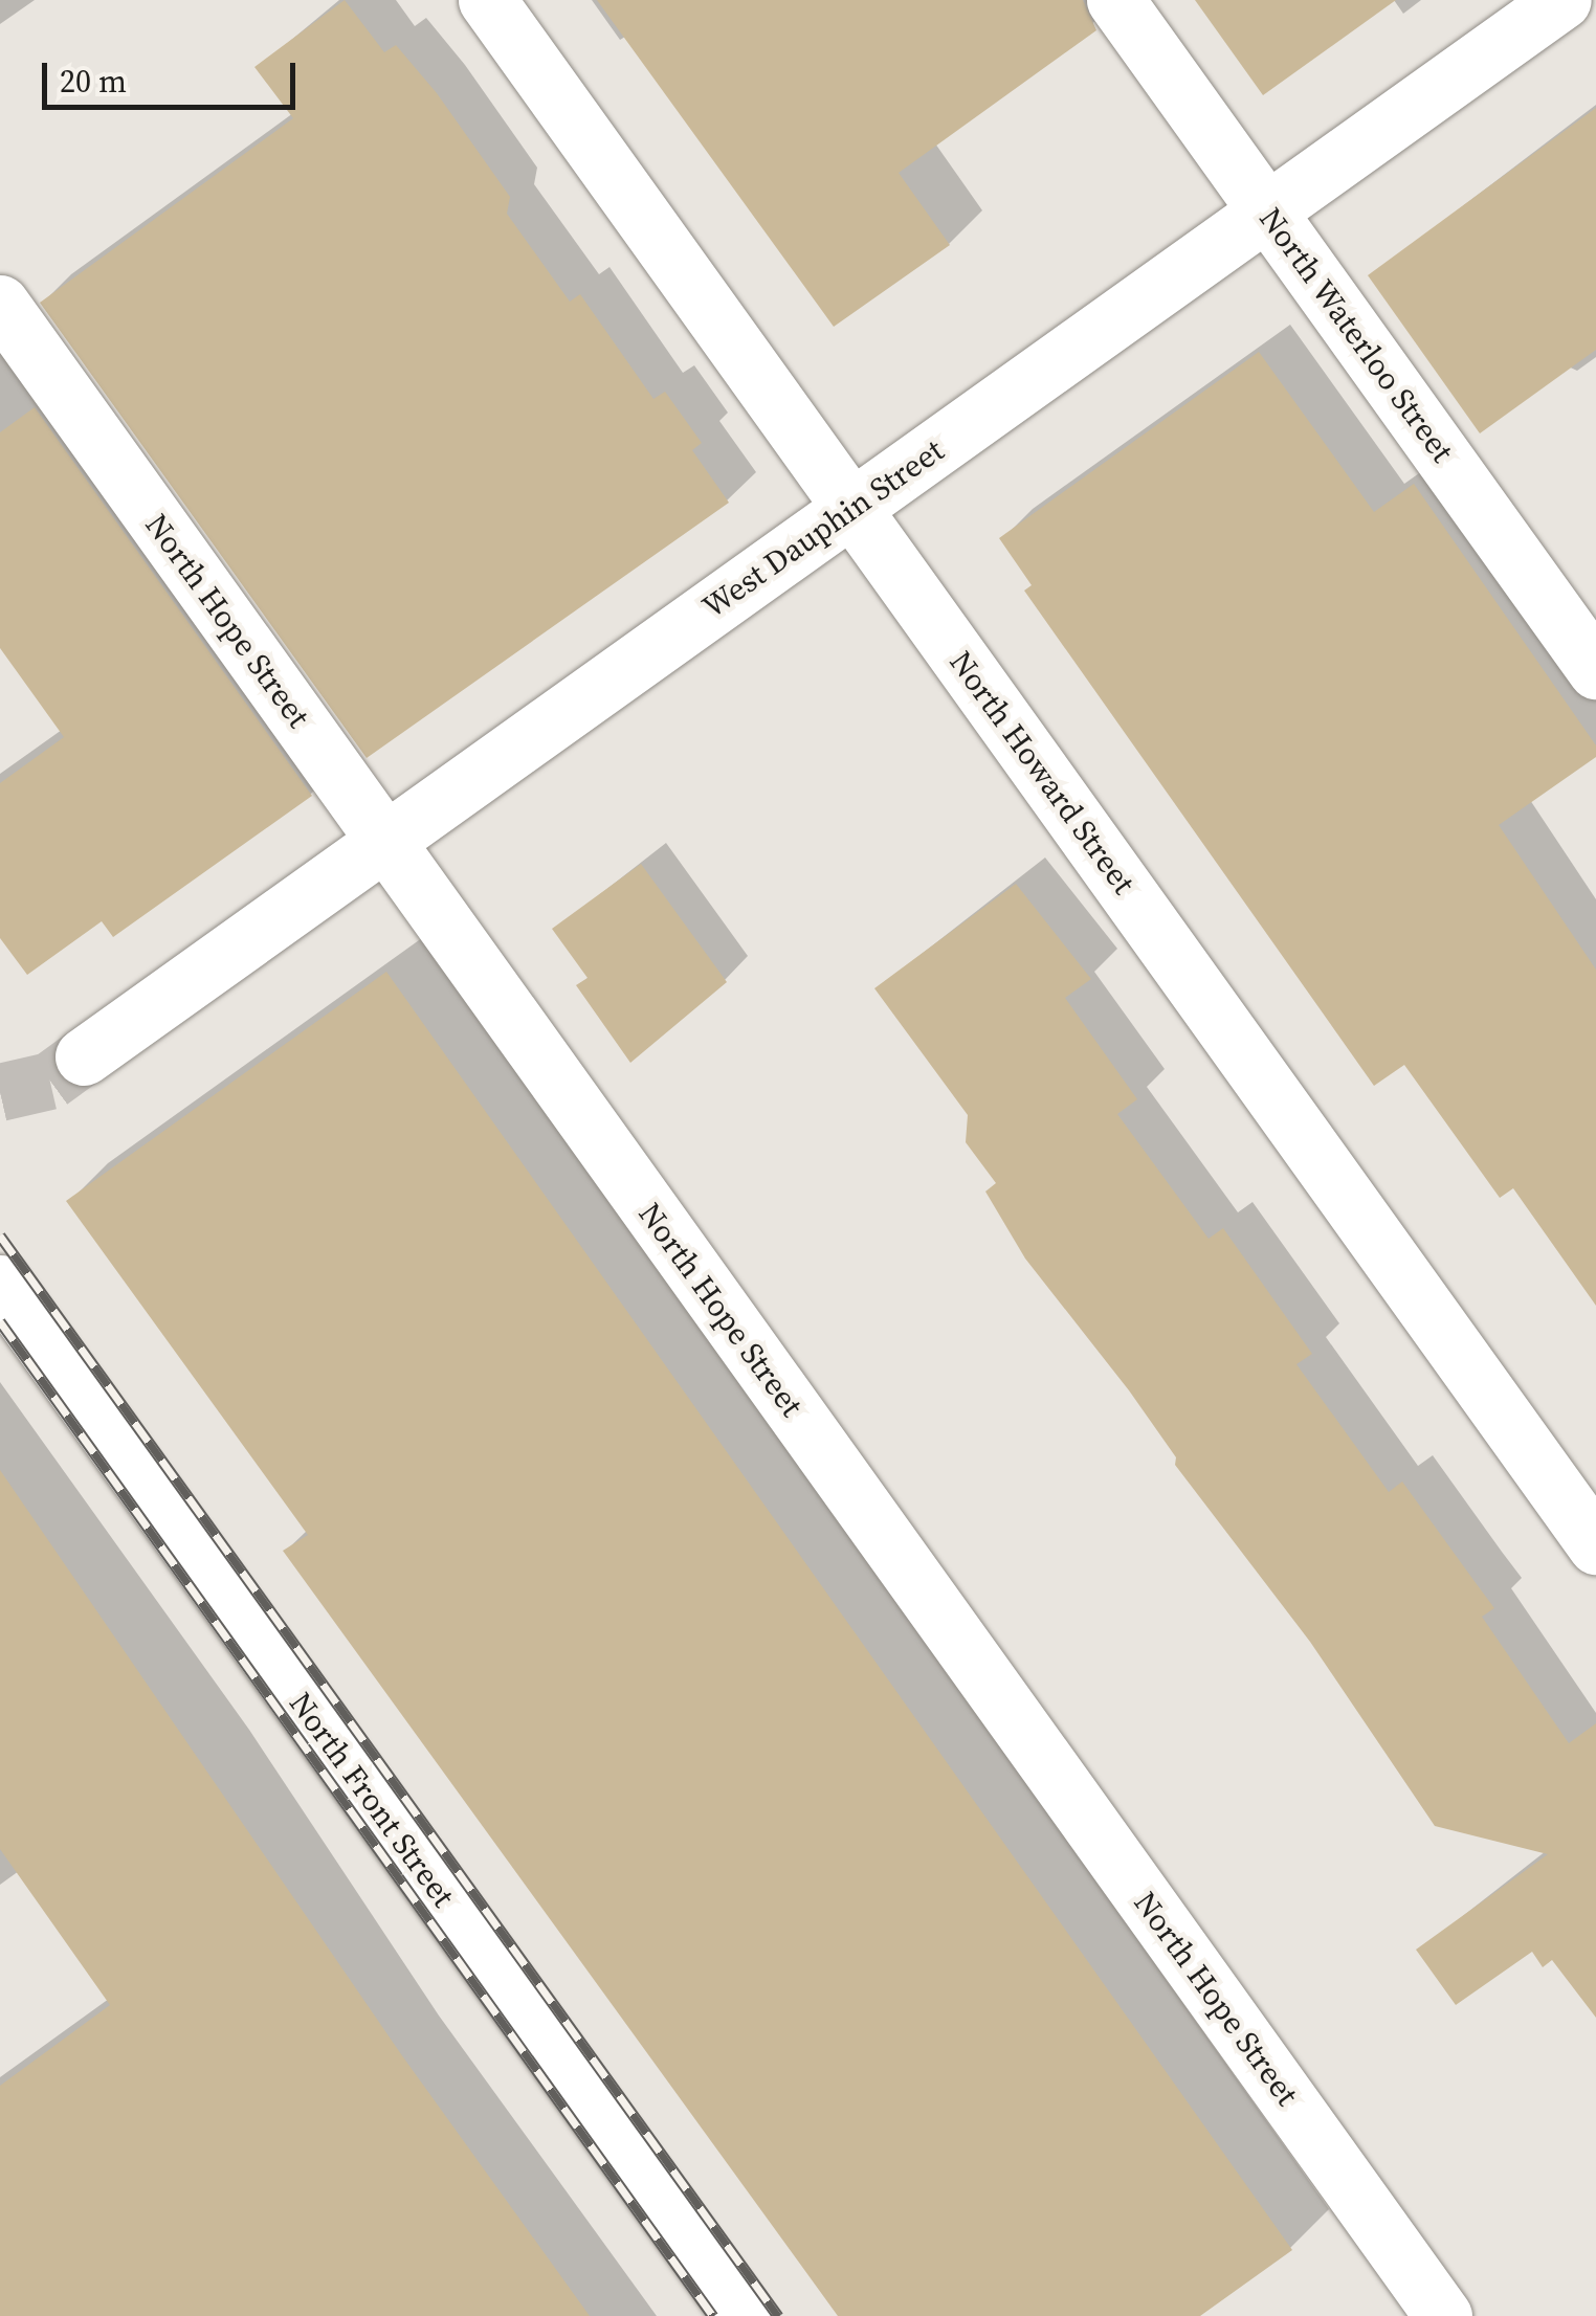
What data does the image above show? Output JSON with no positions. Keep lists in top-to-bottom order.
{
  "streets": {
    "street": [
      "North Waterloo Street",
      "West Dauphin Street",
      "North Hope Street",
      "North Howard Street",
      "North Front Street"
    ]
  },
  "crossings": [
    ["North Waterloo Street", "West Dauphin Street"],
    ["West Dauphin Street", "North Hope Street"],
    ["West Dauphin Street", "North Howard Street"]
  ],
  "scale_bar": "20 m"
}
